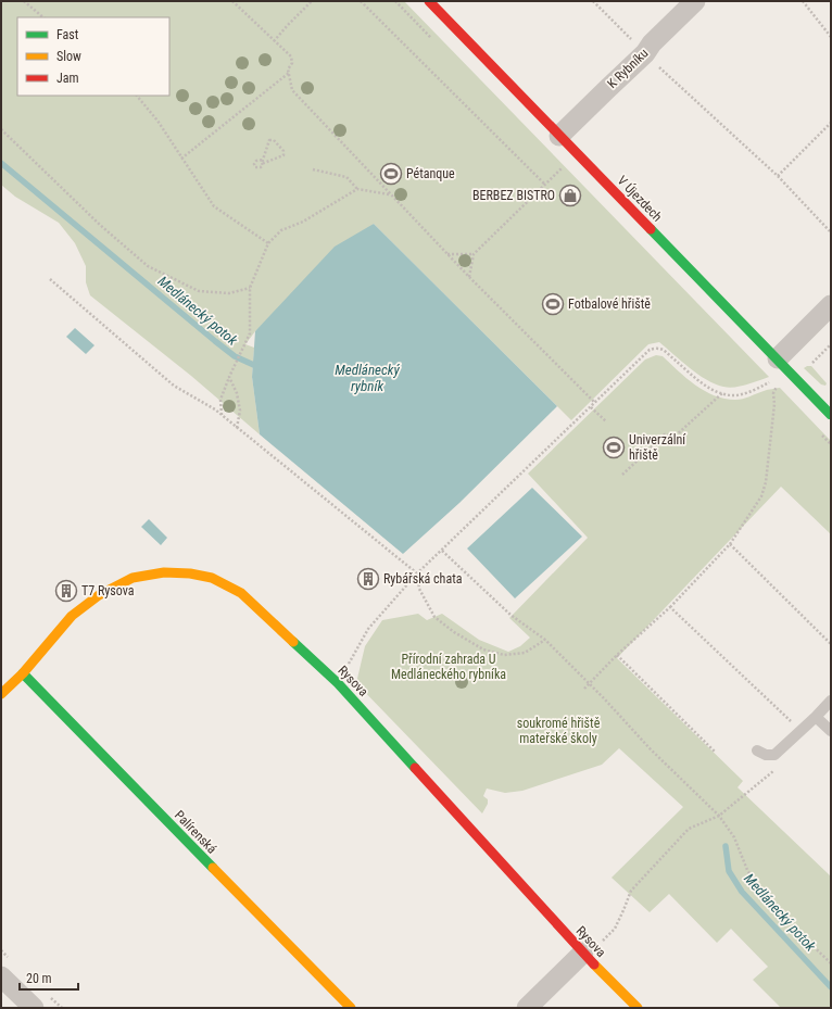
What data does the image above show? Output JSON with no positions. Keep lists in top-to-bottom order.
{
  "streets": {
    "street": [
      "K Rybníku",
      "V Újezdech",
      "Rysova",
      "Palírenská"
    ]
  },
  "crossings": [
    ["K Rybníku", "V Újezdech"],
    ["Rysova", "Palírenská"]
  ],
  "water": ["Medlánecký potok", "Medlánecký rybník"],
  "parks": ["Přírodní zahrada U Medláneckého rybníka", "soukromé hřiště mateřské školy"],
  "places": {
    "sports": ["Pétanque", "Fotbalové hřiště", "Univerzální hřiště"],
    "shop": ["BERBEZ BISTRO"],
    "building": ["Rybářská chata", "T7 Rysova"]
  },
  "legend": ["Fast", "Slow", "Jam"],
  "scale_bar": "20 m"
}
